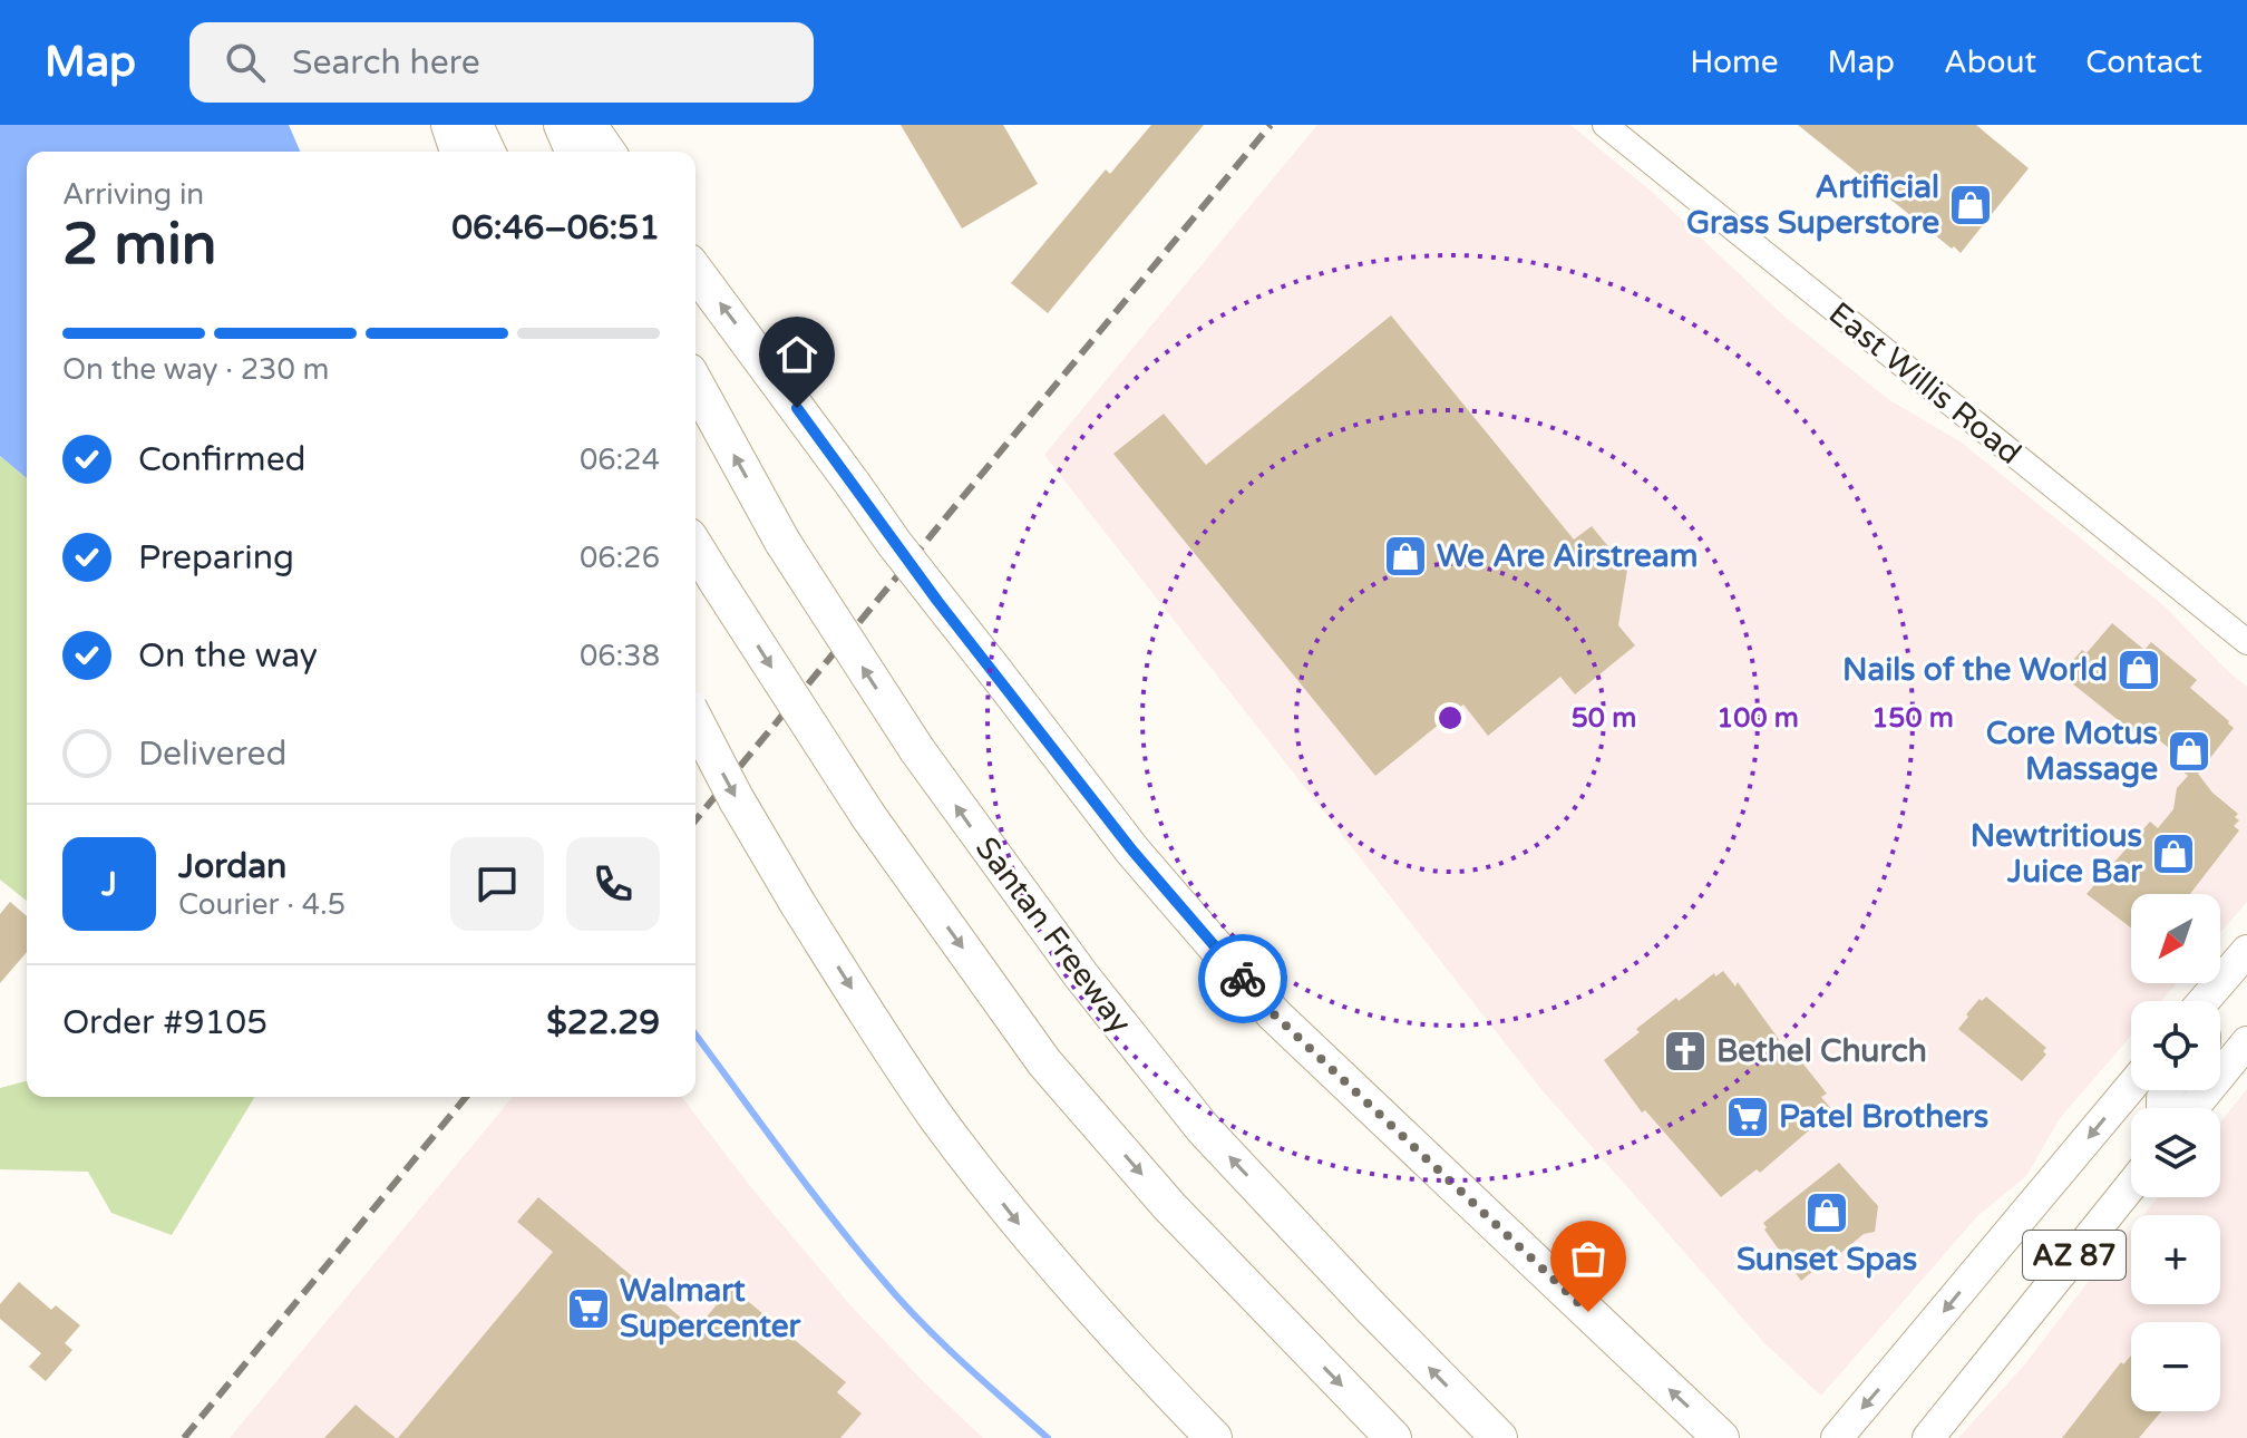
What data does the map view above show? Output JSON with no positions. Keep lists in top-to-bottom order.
{
  "streets": {
    "highway": ["Santan Freeway"],
    "main road": ["AZ 87"],
    "street": ["East Willis Road"]
  },
  "places": {
    "shop": [
      "Artificial Grass Superstore",
      "We Are Airstream",
      "Nails of the World",
      "Core Motus Massage",
      "Newtritious Juice Bar",
      "Sunset Spas"
    ],
    "church": ["Bethel Church"],
    "supermarket": ["Patel Brothers", "Walmart Supercenter"]
  },
  "north": "bottom left",
  "page": {
    "header": "Map",
    "search": "Search here",
    "nav": [
      "Home",
      "Map",
      "About",
      "Contact"
    ],
    "heading": ["2 min", "Arriving in", "06:46–06:51"],
    "panel": [
      "Jordan",
      "Courier · 4.5",
      "Order #9105",
      "$22.29"
    ],
    "bar": "On the way · 230 m",
    "list": [
      ["Confirmed", "06:24"],
      ["Preparing", "06:26"],
      ["On the way", "06:38"],
      "Delivered"
    ],
    "round": "J",
    "map_buttons": ["+", "−"]
  },
  "rings": ["50 m", "100 m", "150 m"]
}
